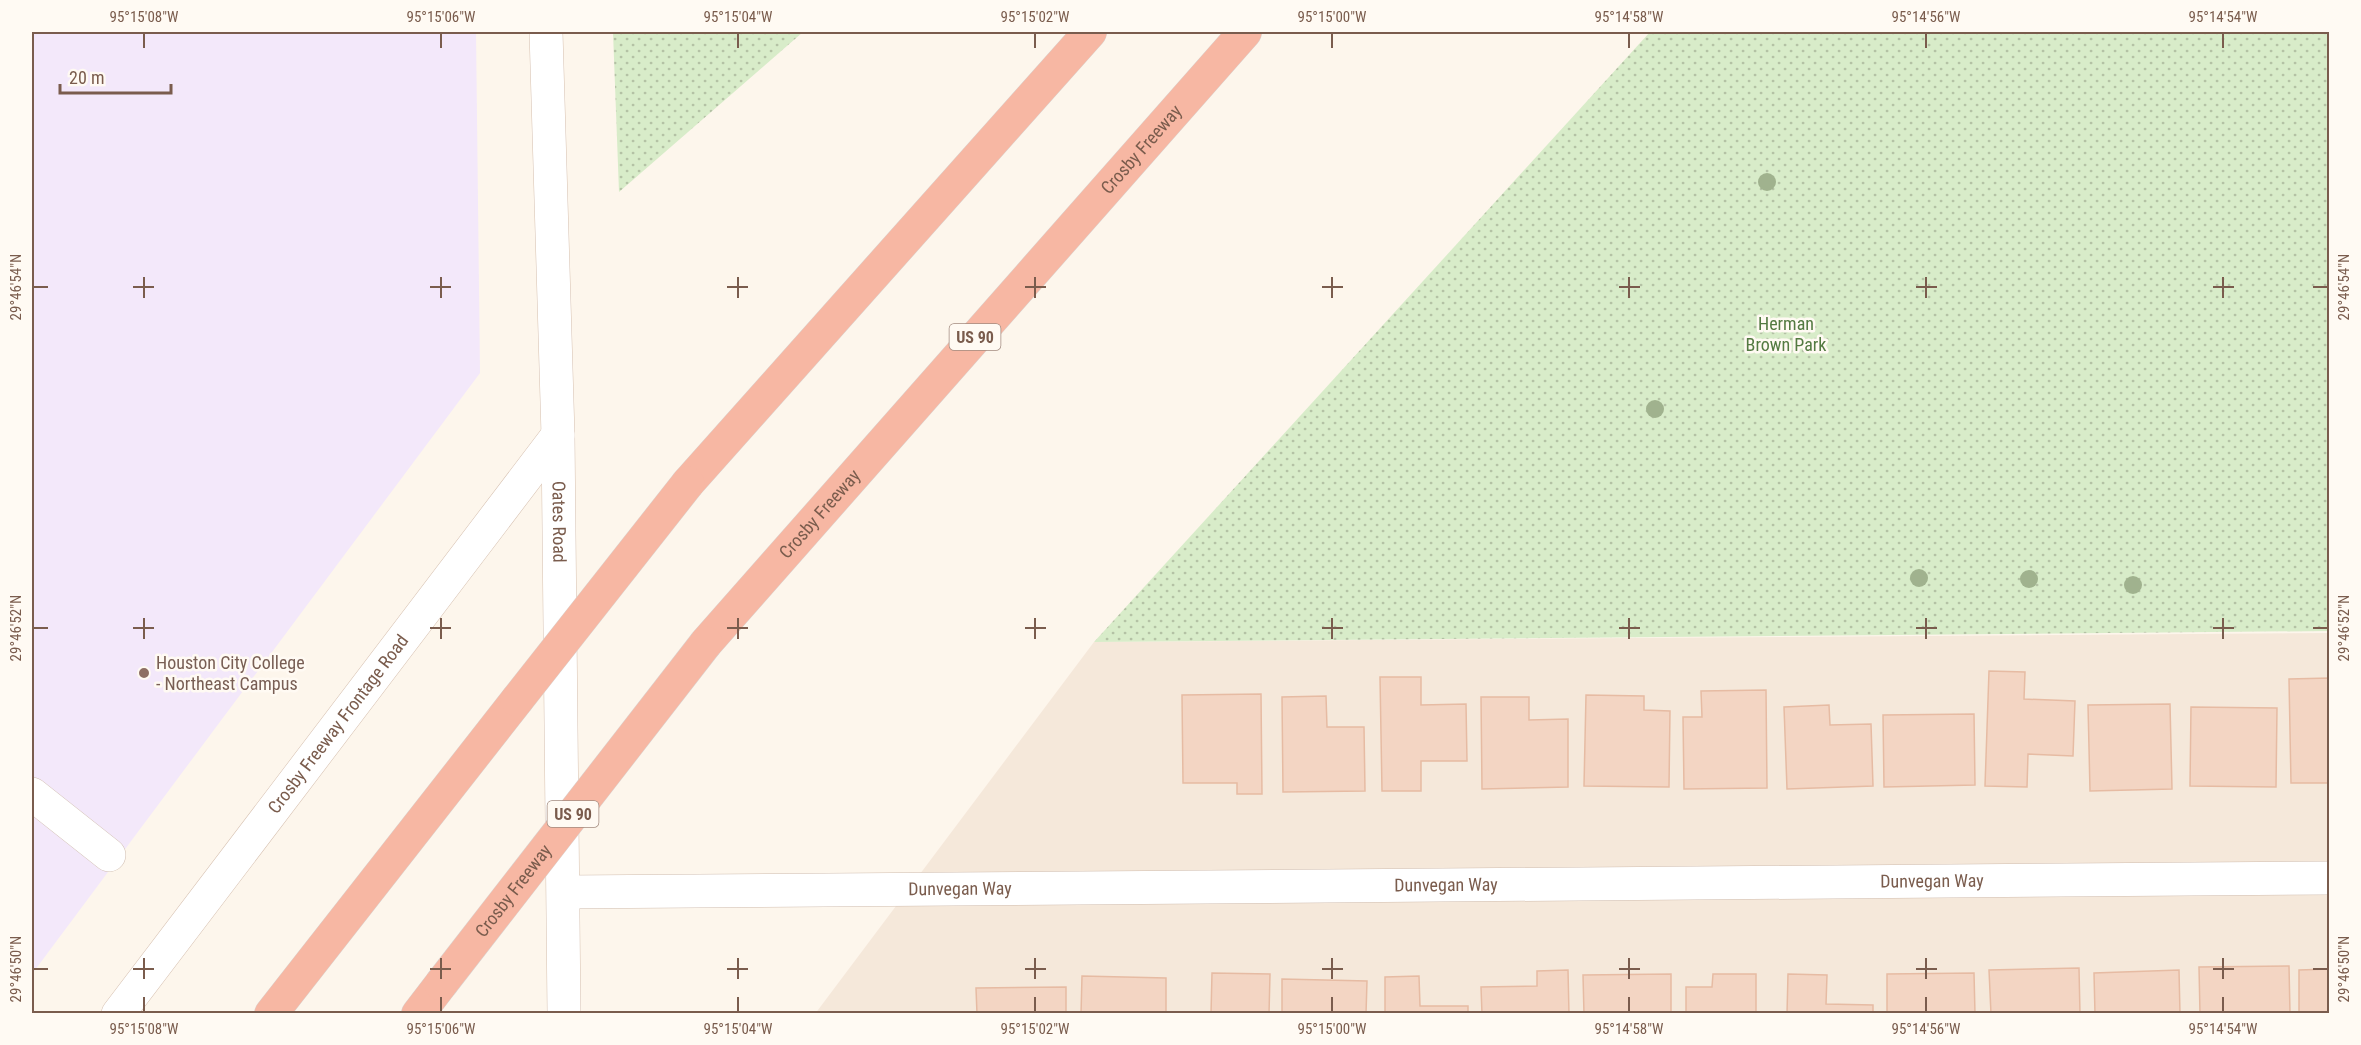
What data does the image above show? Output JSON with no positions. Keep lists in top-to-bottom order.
{
  "streets": {
    "highway": ["Crosby Freeway", "US 90"],
    "street": ["Oates Road", "Crosby Freeway Frontage Road", "Dunvegan Way"]
  },
  "crossings": [
    ["Oates Road", "Crosby Freeway Frontage Road"],
    ["Oates Road", "Dunvegan Way"]
  ],
  "parks": ["Herman Brown Park"],
  "places": ["Houston City College - Northeast Campus"],
  "scale_bar": "20 m",
  "coordinates": [
    "95°15'08\"W",
    "95°15'06\"W",
    "95°15'04\"W",
    "95°15'02\"W",
    "95°15'00\"W",
    "95°14'58\"W",
    "95°14'56\"W",
    "95°14'54\"W",
    "29°46'54\"N",
    "29°46'52\"N",
    "29°46'50\"N"
  ]
}
